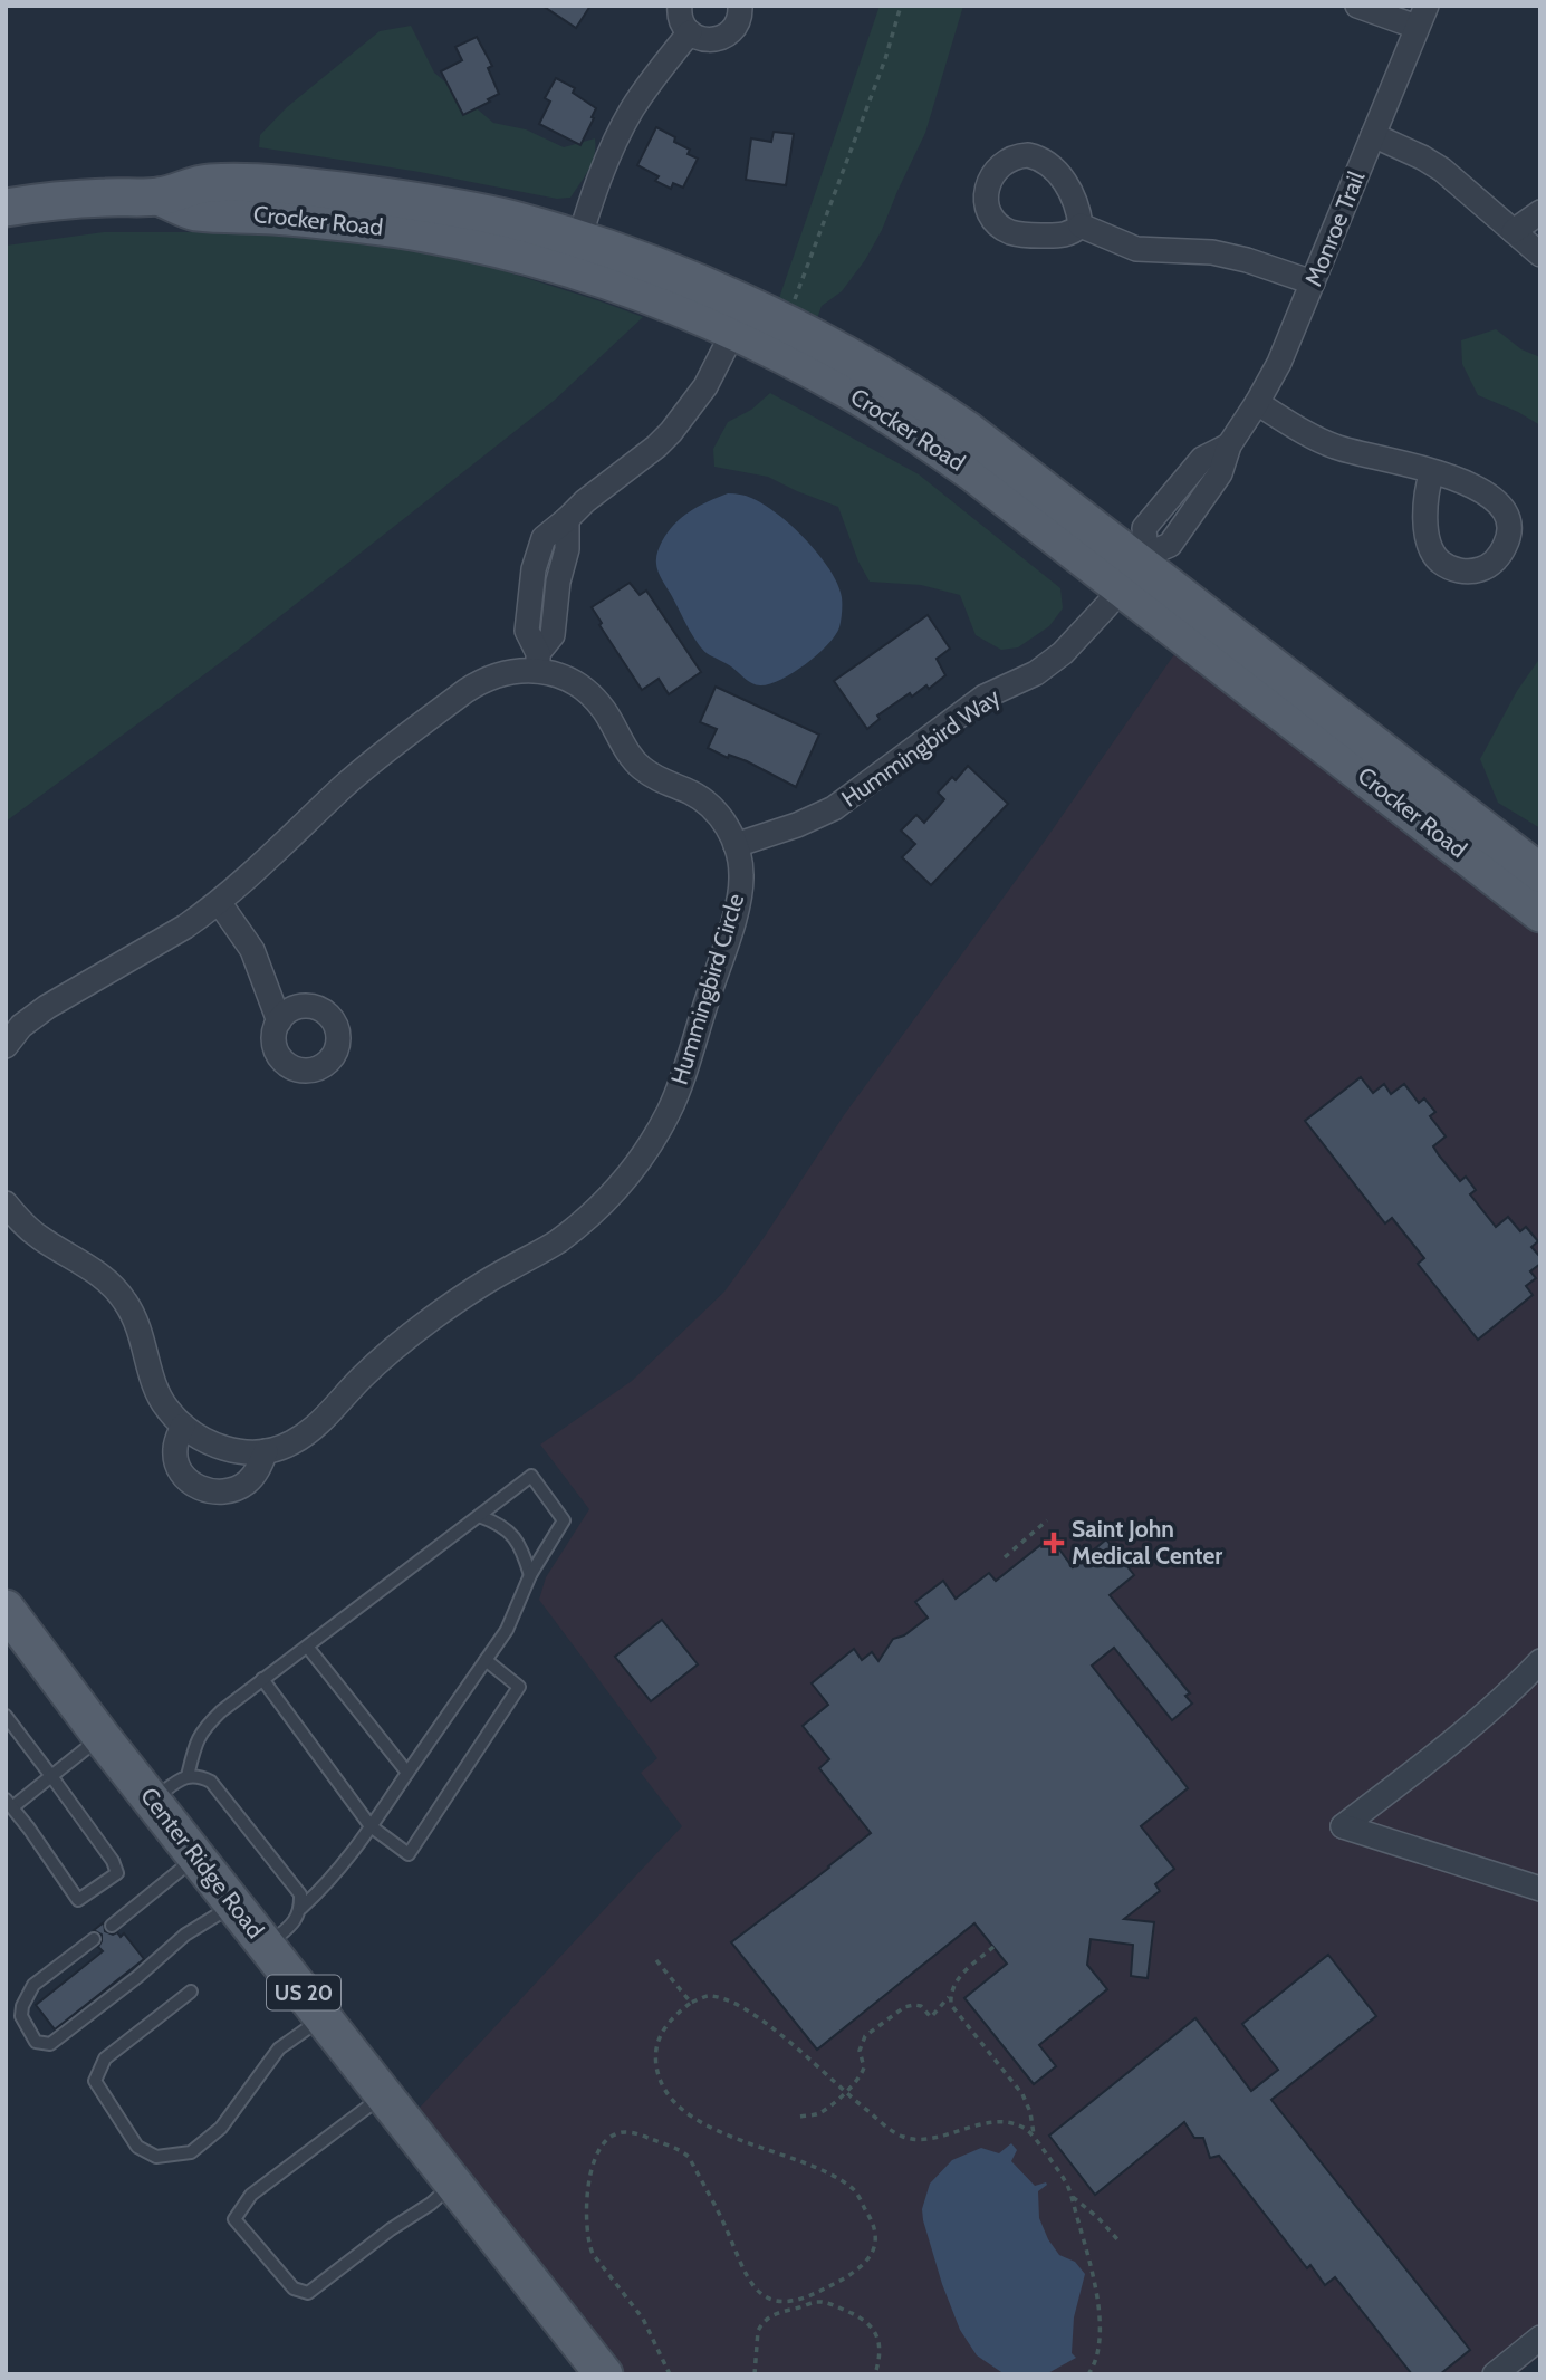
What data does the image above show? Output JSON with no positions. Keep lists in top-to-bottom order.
{
  "streets": {
    "main road": ["Crocker Road", "Center Ridge Road", "US 20"],
    "street": ["Monroe Trail", "Hummingbird Way", "Hummingbird Circle"]
  },
  "crossings": [
    ["Crocker Road", "Monroe Trail"],
    ["Crocker Road", "Hummingbird Way"],
    ["Monroe Trail", "Hummingbird Way"],
    ["Hummingbird Way", "Hummingbird Circle"]
  ],
  "places": {
    "health": ["Saint John Medical Center"]
  }
}
